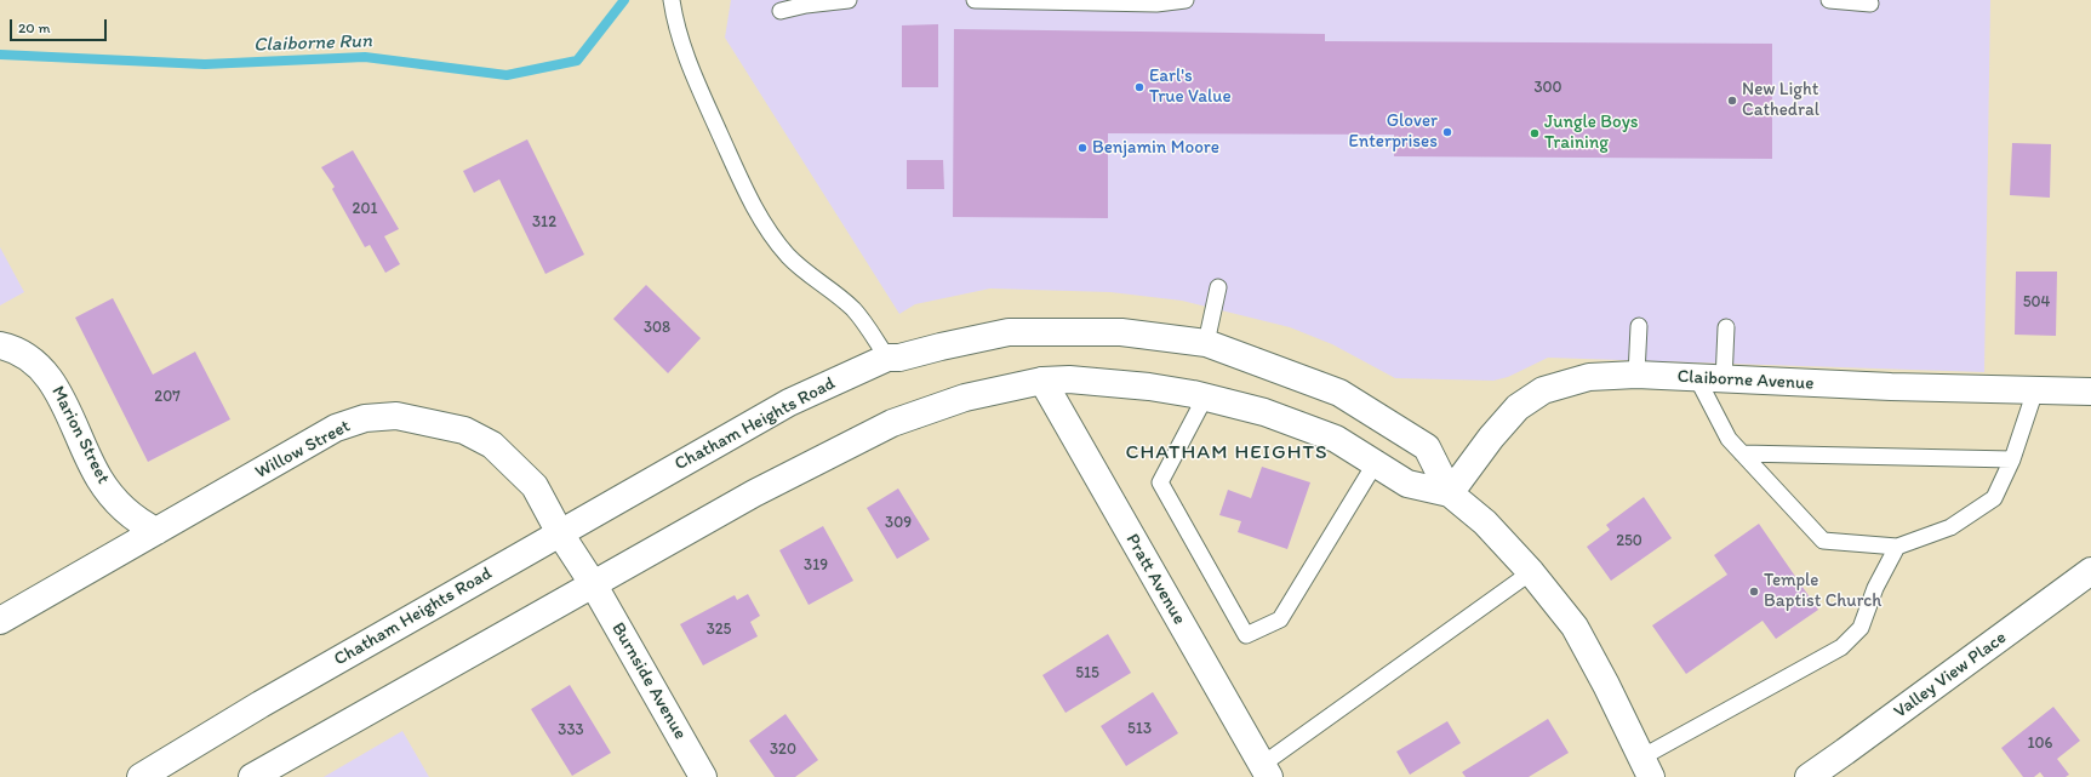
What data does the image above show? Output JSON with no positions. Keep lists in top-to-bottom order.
{
  "streets": {
    "main road": [
      "Claiborne Avenue",
      "Chatham Heights Road",
      "Marion Street",
      "Willow Street",
      "Pratt Avenue",
      "Valley View Place",
      "Burnside Avenue"
    ]
  },
  "crossings": [
    ["Claiborne Avenue", "Chatham Heights Road"],
    ["Chatham Heights Road", "Willow Street"],
    ["Chatham Heights Road", "Pratt Avenue"],
    ["Chatham Heights Road", "Burnside Avenue"],
    ["Marion Street", "Willow Street"],
    ["Willow Street", "Burnside Avenue"]
  ],
  "districts": ["CHATHAM HEIGHTS"],
  "water": ["Claiborne Run"],
  "places": [
    "Earl's True Value",
    "New Light Cathedral",
    "Glover Enterprises",
    "Jungle Boys Training",
    "Benjamin Moore",
    "Temple Baptist Church"
  ],
  "house_numbers": [
    "300",
    "201",
    "312",
    "504",
    "308",
    "207",
    "309",
    "250",
    "319",
    "325",
    "515",
    "513",
    "333",
    "106",
    "320"
  ],
  "scale_bar": "20 m"
}
